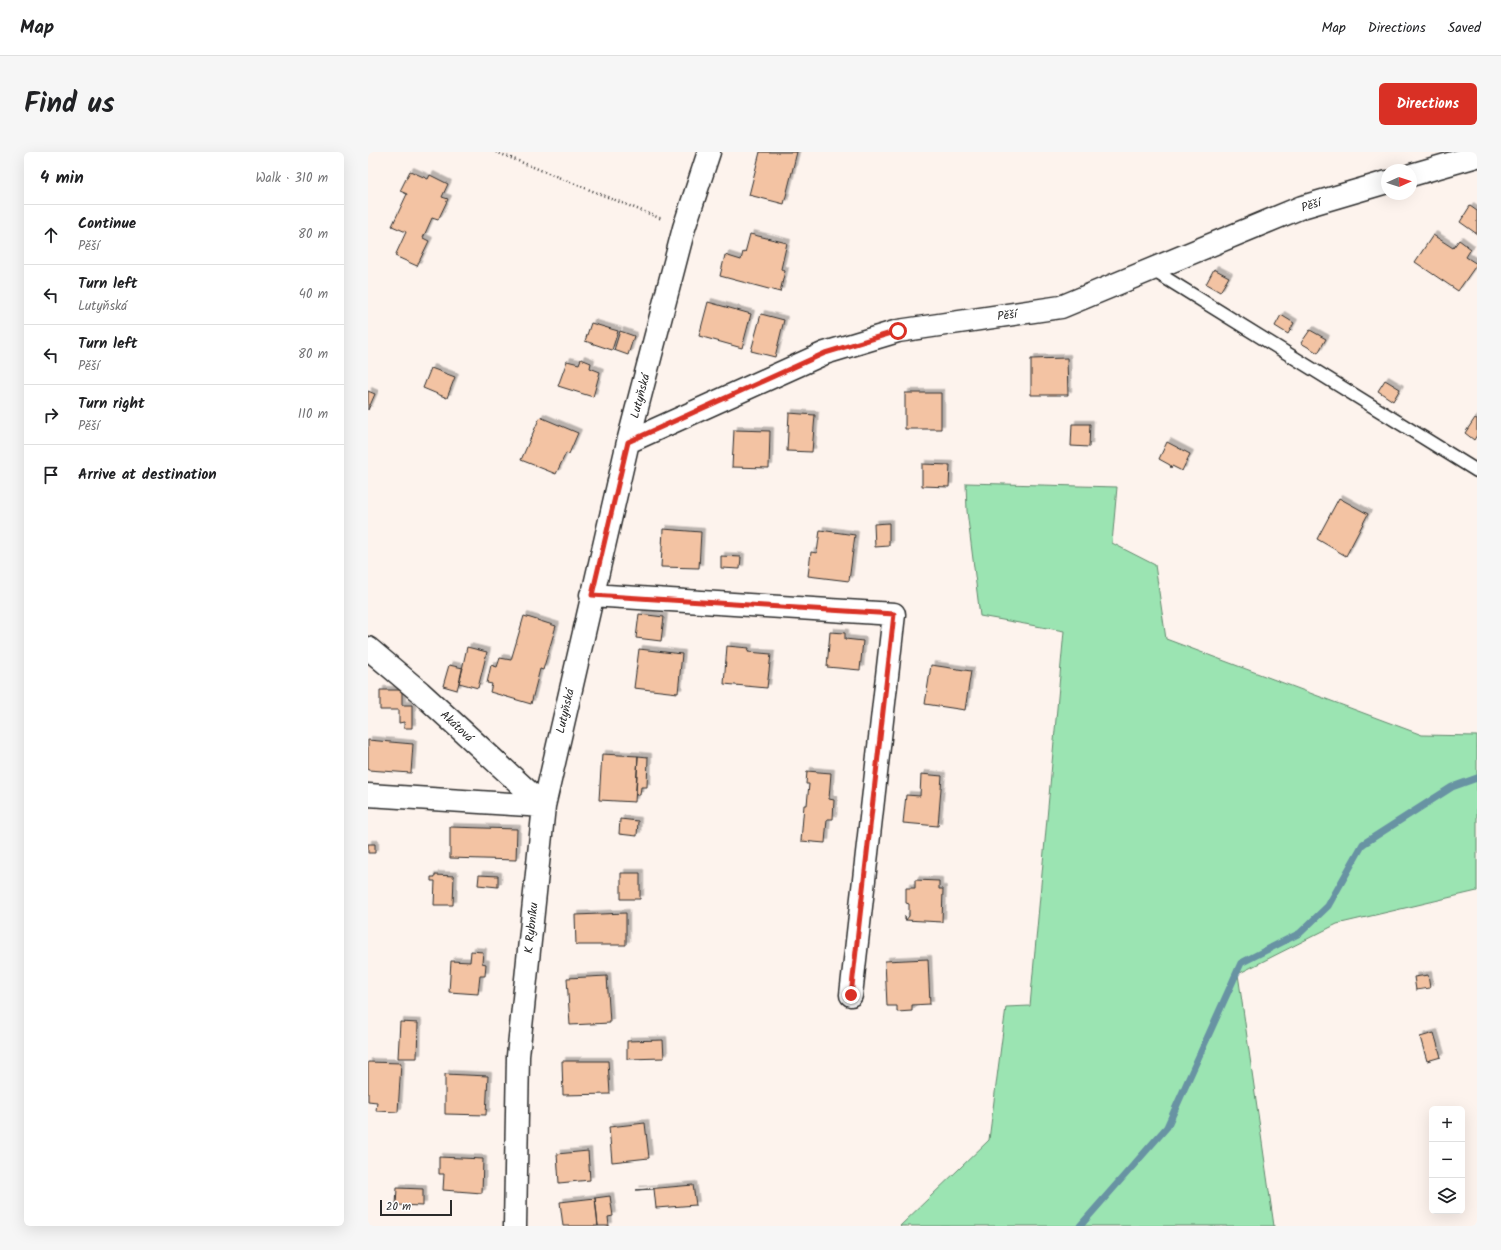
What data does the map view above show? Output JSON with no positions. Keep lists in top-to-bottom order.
{
  "streets": {
    "street": [
      "Pěší",
      "Lutyňská",
      "Akátová",
      "K Rybníku"
    ]
  },
  "crossings": [
    ["Pěší", "Lutyňská"],
    ["Lutyňská", "Akátová"],
    ["Lutyňská", "K Rybníku"],
    ["Akátová", "K Rybníku"]
  ],
  "scale_bar": "20 m",
  "north": "right",
  "page": {
    "header": "Map",
    "nav": ["Map", "Directions", "Saved"],
    "title": "Find us",
    "buttons": "Directions",
    "heading": ["4 min", "Walk · 310 m"],
    "list": [
      ["Continue", "Pěší", "80 m"],
      ["Turn left", "Lutyňská", "40 m"],
      ["Turn left", "Pěší", "80 m"],
      ["Turn right", "Pěší", "110 m"],
      "Arrive at destination"
    ],
    "map_buttons": ["+", "−"],
    "scale": "20 m"
  }
}
